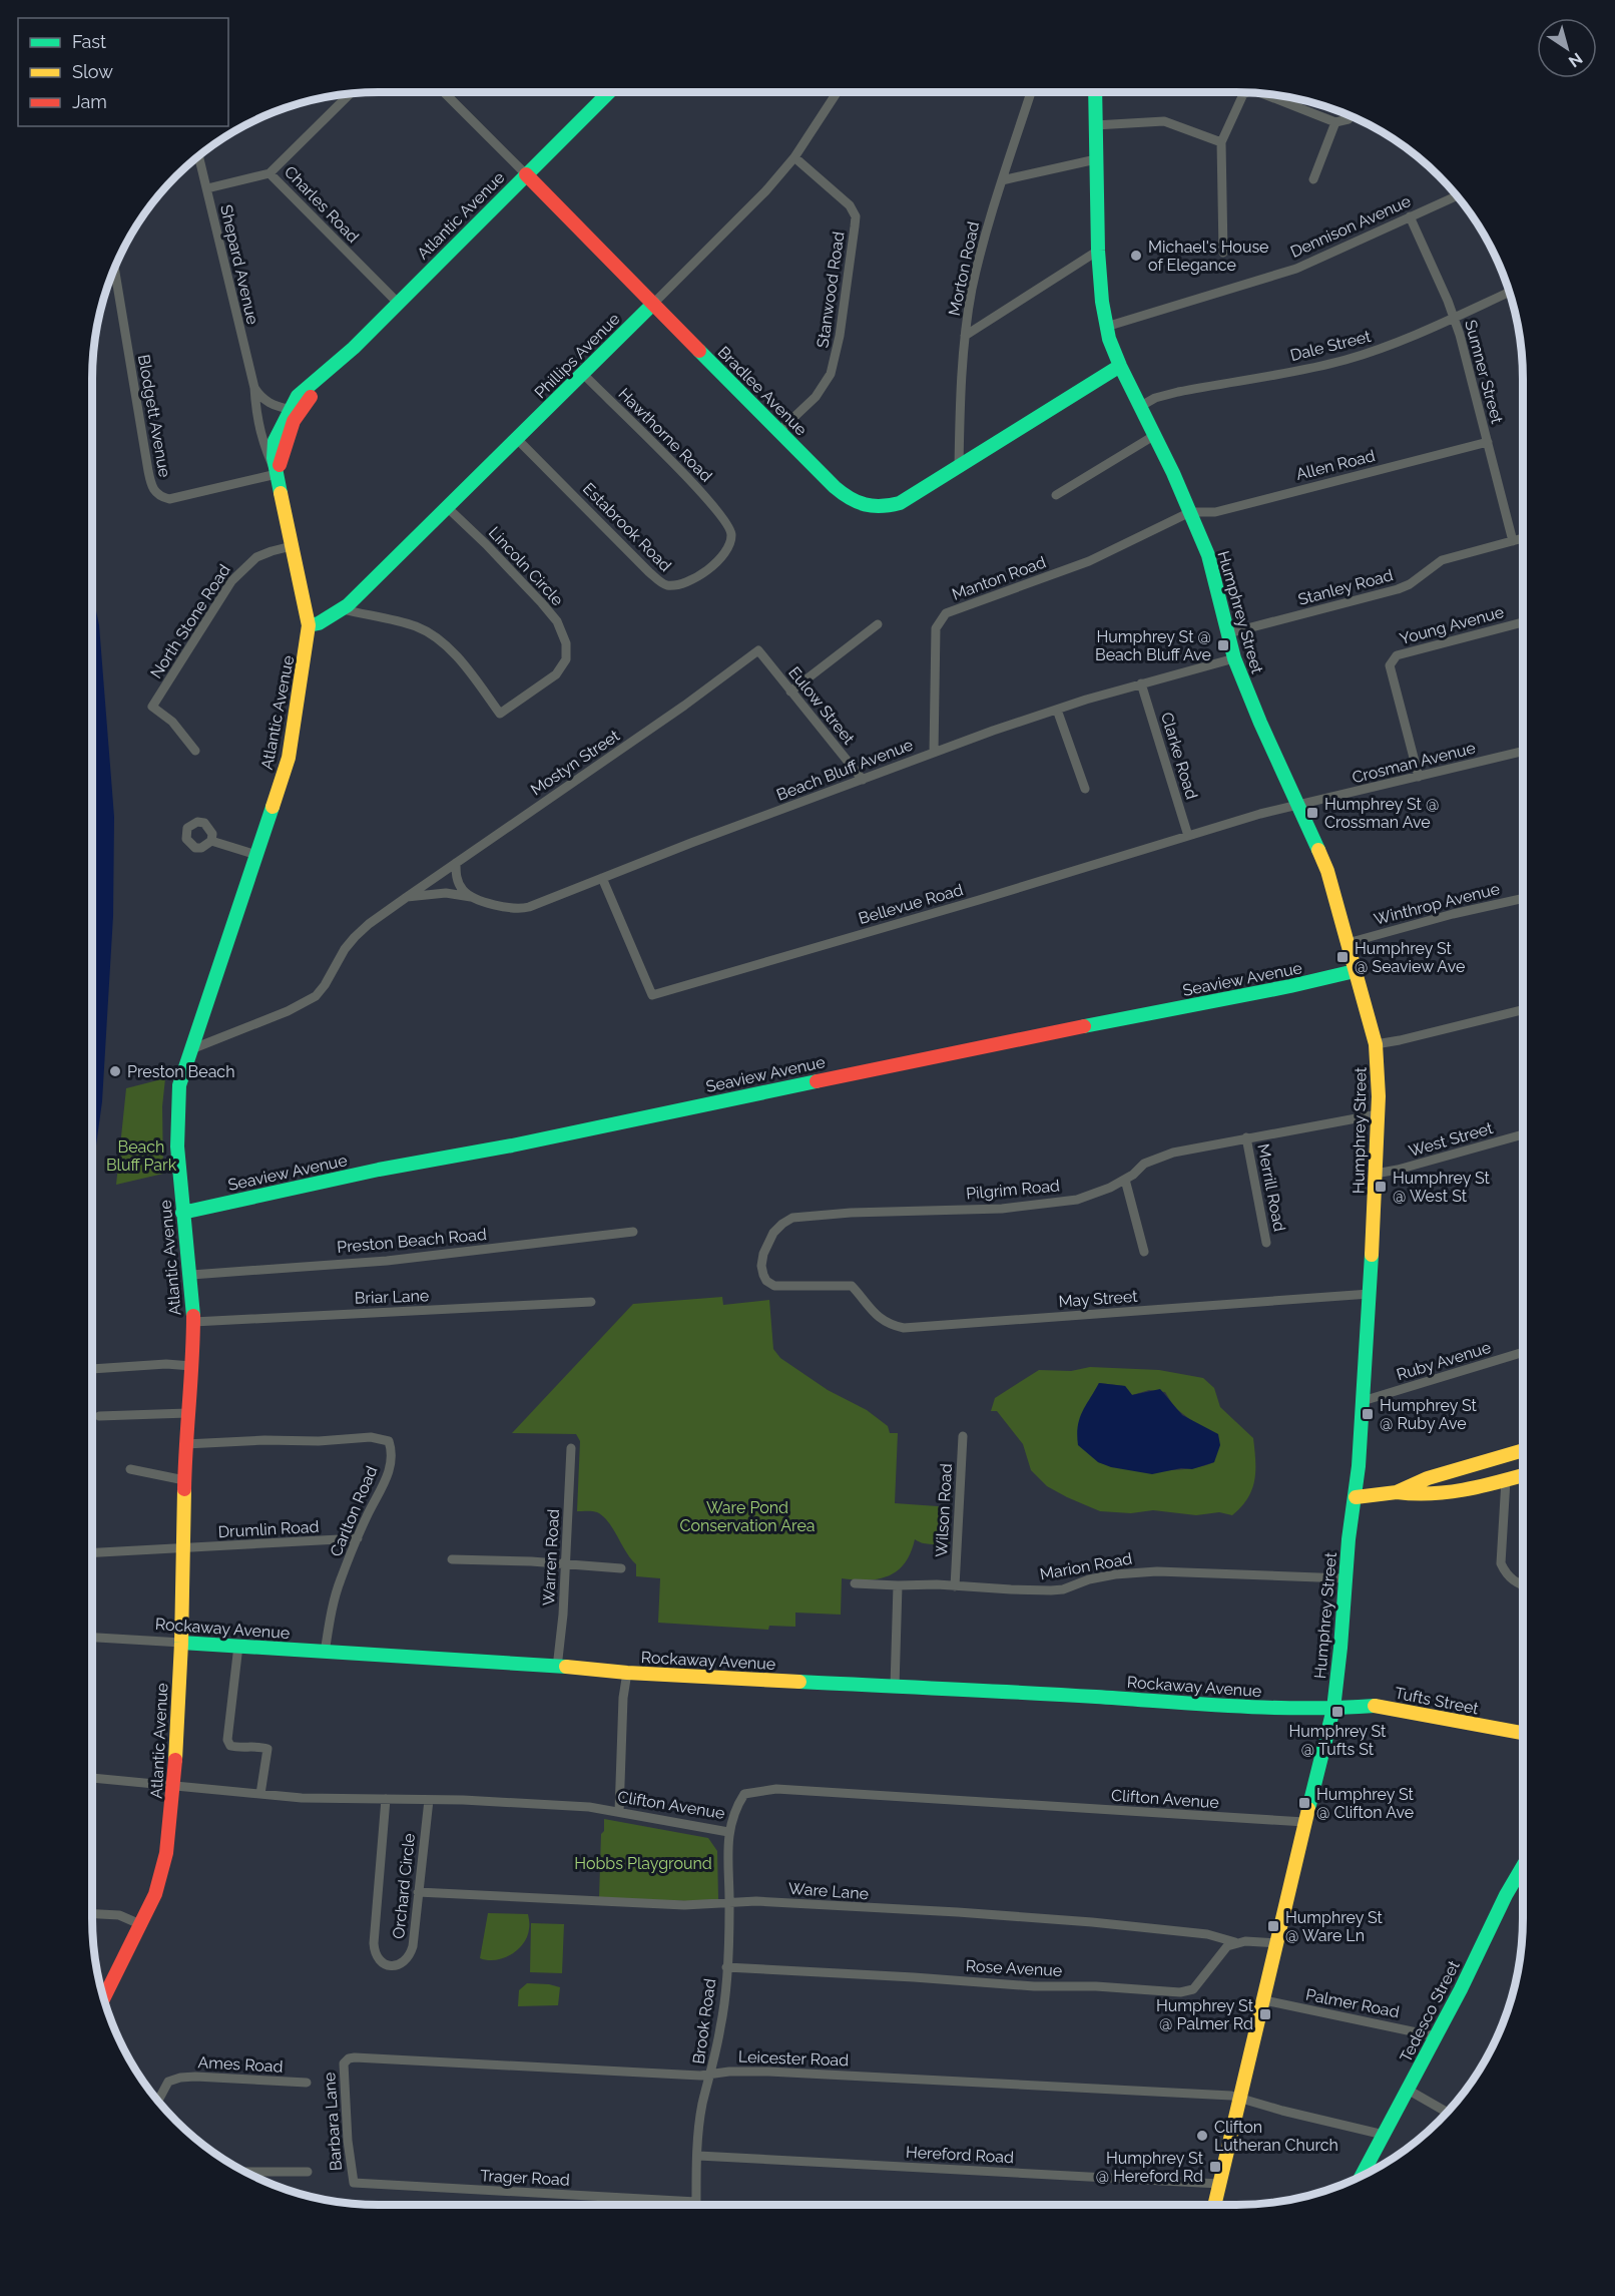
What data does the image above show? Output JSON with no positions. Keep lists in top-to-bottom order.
{
  "streets": {
    "main road": [
      "Atlantic Avenue",
      "Phillips Avenue",
      "Bradlee Avenue",
      "Humphrey Street",
      "Seaview Avenue",
      "Rockaway Avenue",
      "Tufts Street",
      "Tedesco Street"
    ],
    "street": [
      "Charles Road",
      "Dennison Avenue",
      "Shepard Avenue",
      "Morton Road",
      "Stanwood Road",
      "Dale Street",
      "Sumner Street",
      "Blodgett Avenue",
      "Hawthorne Road",
      "Allen Road",
      "Estabrook Road",
      "Lincoln Circle",
      "Manton Road",
      "Stanley Road",
      "North Stone Road",
      "Young Avenue",
      "Eulow Street",
      "Clarke Road",
      "Mostyn Street",
      "Crosman Avenue",
      "Beach Bluff Avenue",
      "Bellevue Road",
      "Winthrop Avenue",
      "West Street",
      "Merrill Road",
      "Pilgrim Road",
      "Preston Beach Road",
      "Briar Lane",
      "May Street",
      "Ruby Avenue",
      "Wilson Road",
      "Carlton Road",
      "Drumlin Road",
      "Warren Road",
      "Marion Road",
      "Clifton Avenue",
      "Orchard Circle",
      "Ware Lane",
      "Rose Avenue",
      "Palmer Road",
      "Brook Road",
      "Leicester Road",
      "Ames Road",
      "Barbara Lane",
      "Hereford Road",
      "Trager Road"
    ]
  },
  "crossings": [
    ["Charles Road", "Atlantic Avenue"],
    ["Charles Road", "Shepard Avenue"],
    ["Atlantic Avenue", "Shepard Avenue"],
    ["Atlantic Avenue", "Phillips Avenue"],
    ["Atlantic Avenue", "Bradlee Avenue"],
    ["Atlantic Avenue", "Blodgett Avenue"],
    ["Atlantic Avenue", "North Stone Road"],
    ["Atlantic Avenue", "Beach Bluff Avenue"],
    ["Atlantic Avenue", "Seaview Avenue"],
    ["Atlantic Avenue", "Preston Beach Road"],
    ["Atlantic Avenue", "Briar Lane"],
    ["Atlantic Avenue", "Carlton Road"],
    ["Atlantic Avenue", "Drumlin Road"],
    ["Atlantic Avenue", "Rockaway Avenue"],
    ["Atlantic Avenue", "Clifton Avenue"],
    ["Dennison Avenue", "Sumner Street"],
    ["Dennison Avenue", "Humphrey Street"],
    ["Shepard Avenue", "Blodgett Avenue"],
    ["Morton Road", "Bradlee Avenue"],
    ["Stanwood Road", "Phillips Avenue"],
    ["Stanwood Road", "Bradlee Avenue"],
    ["Dale Street", "Sumner Street"],
    ["Dale Street", "Humphrey Street"],
    ["Phillips Avenue", "Bradlee Avenue"],
    ["Phillips Avenue", "Hawthorne Road"],
    ["Phillips Avenue", "Estabrook Road"],
    ["Phillips Avenue", "Lincoln Circle"],
    ["Sumner Street", "Allen Road"],
    ["Sumner Street", "Stanley Road"],
    ["Bradlee Avenue", "Humphrey Street"],
    ["Hawthorne Road", "Estabrook Road"],
    ["Allen Road", "Manton Road"],
    ["Allen Road", "Humphrey Street"],
    ["Manton Road", "Humphrey Street"],
    ["Manton Road", "Beach Bluff Avenue"],
    ["Stanley Road", "Humphrey Street"],
    ["Humphrey Street", "Crosman Avenue"],
    ["Humphrey Street", "Beach Bluff Avenue"],
    ["Humphrey Street", "Bellevue Road"],
    ["Humphrey Street", "Winthrop Avenue"],
    ["Humphrey Street", "Seaview Avenue"],
    ["Humphrey Street", "West Street"],
    ["Humphrey Street", "Pilgrim Road"],
    ["Humphrey Street", "May Street"],
    ["Humphrey Street", "Ruby Avenue"],
    ["Humphrey Street", "Marion Road"],
    ["Humphrey Street", "Rockaway Avenue"],
    ["Humphrey Street", "Tufts Street"],
    ["Humphrey Street", "Clifton Avenue"],
    ["Humphrey Street", "Palmer Road"],
    ["Humphrey Street", "Leicester Road"],
    ["Humphrey Street", "Hereford Road"],
    ["Young Avenue", "Crosman Avenue"],
    ["Eulow Street", "Mostyn Street"],
    ["Eulow Street", "Beach Bluff Avenue"],
    ["Clarke Road", "Beach Bluff Avenue"],
    ["Clarke Road", "Bellevue Road"],
    ["Mostyn Street", "Beach Bluff Avenue"],
    ["Crosman Avenue", "Bellevue Road"],
    ["Beach Bluff Avenue", "Bellevue Road"],
    ["Merrill Road", "Pilgrim Road"],
    ["Pilgrim Road", "May Street"],
    ["Wilson Road", "Marion Road"],
    ["Carlton Road", "Drumlin Road"],
    ["Carlton Road", "Rockaway Avenue"],
    ["Warren Road", "Rockaway Avenue"],
    ["Rockaway Avenue", "Tufts Street"],
    ["Clifton Avenue", "Orchard Circle"],
    ["Clifton Avenue", "Brook Road"],
    ["Orchard Circle", "Ware Lane"],
    ["Ware Lane", "Rose Avenue"],
    ["Ware Lane", "Brook Road"],
    ["Rose Avenue", "Brook Road"],
    ["Palmer Road", "Tedesco Street"],
    ["Tedesco Street", "Leicester Road"],
    ["Brook Road", "Leicester Road"],
    ["Brook Road", "Hereford Road"],
    ["Brook Road", "Trager Road"],
    ["Leicester Road", "Barbara Lane"],
    ["Barbara Lane", "Trager Road"]
  ],
  "parks": ["Beach Bluff Park", "Ware Pond Conservation Area", "Hobbs Playground"],
  "places": {
    "other": ["Michael's House of Elegance", "Preston Beach", "Clifton Lutheran Church"],
    "transit": [
      "Humphrey St @ Beach Bluff Ave",
      "Humphrey St @ Crossman Ave",
      "Humphrey St @ Seaview Ave",
      "Humphrey St @ West St",
      "Humphrey St @ Ruby Ave",
      "Humphrey St @ Tufts St",
      "Humphrey St @ Clifton Ave",
      "Humphrey St @ Ware Ln",
      "Humphrey St @ Palmer Rd",
      "Humphrey St @ Hereford Rd"
    ]
  },
  "legend": ["Fast", "Slow", "Jam"],
  "north": "bottom right"
}
